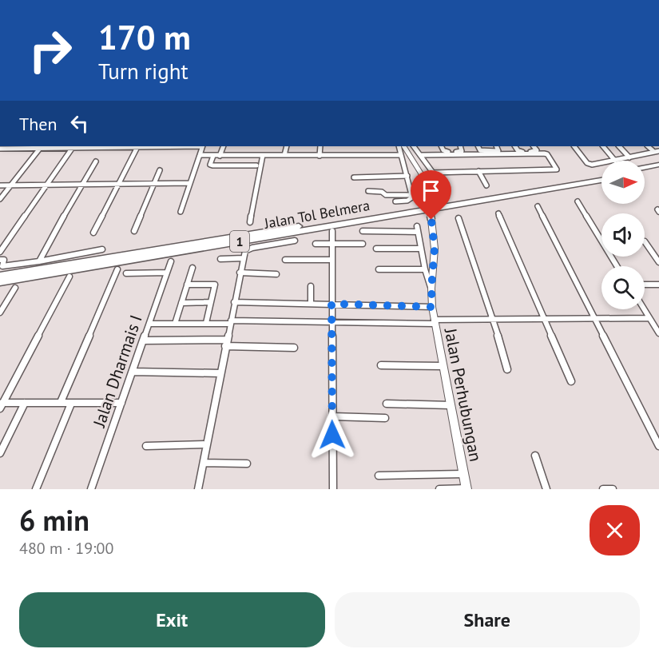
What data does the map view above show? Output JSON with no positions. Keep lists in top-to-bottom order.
{
  "streets": {
    "highway": ["Jalan Tol Belmera", "1"],
    "main road": ["Jalan Perhubungan"],
    "street": ["Jalan Dharmais I"]
  },
  "north": "right",
  "page": {
    "turn": ["170 m", "Turn right"],
    "then": "Then",
    "heading": ["6 min", "480 m · 19:00"],
    "buttons": ["Exit", "Share"]
  }
}
